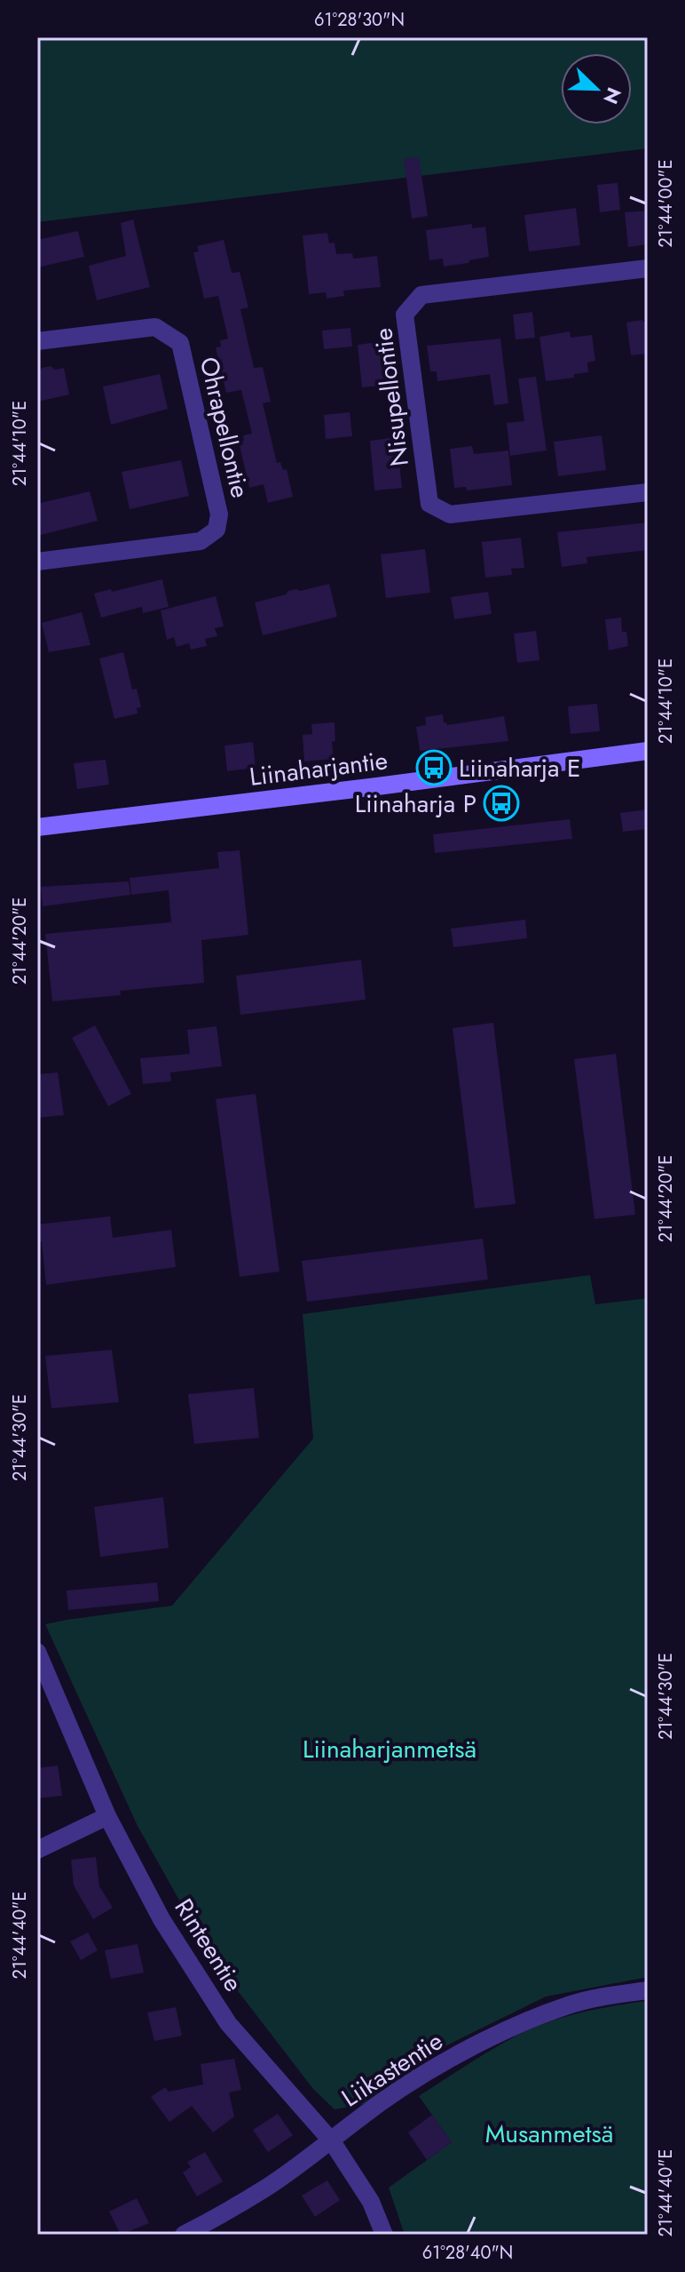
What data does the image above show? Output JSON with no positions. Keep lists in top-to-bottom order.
{
  "streets": {
    "main road": ["Liinaharjantie"],
    "street": [
      "Nisupellontie",
      "Ohrapellontie",
      "Rinteentie",
      "Liikastentie"
    ]
  },
  "crossings": [
    ["Rinteentie", "Liikastentie"]
  ],
  "parks": ["Liinaharjanmetsä", "Musanmetsä"],
  "places": {
    "bus stop": ["Liinaharja E", "Liinaharja P"]
  },
  "north": "bottom right",
  "coordinates": [
    "61°28'30\"N",
    "21°44'00\"E",
    "21°44'10\"E",
    "21°44'20\"E",
    "21°44'30\"E",
    "21°44'40\"E",
    "61°28'40\"N"
  ]
}
